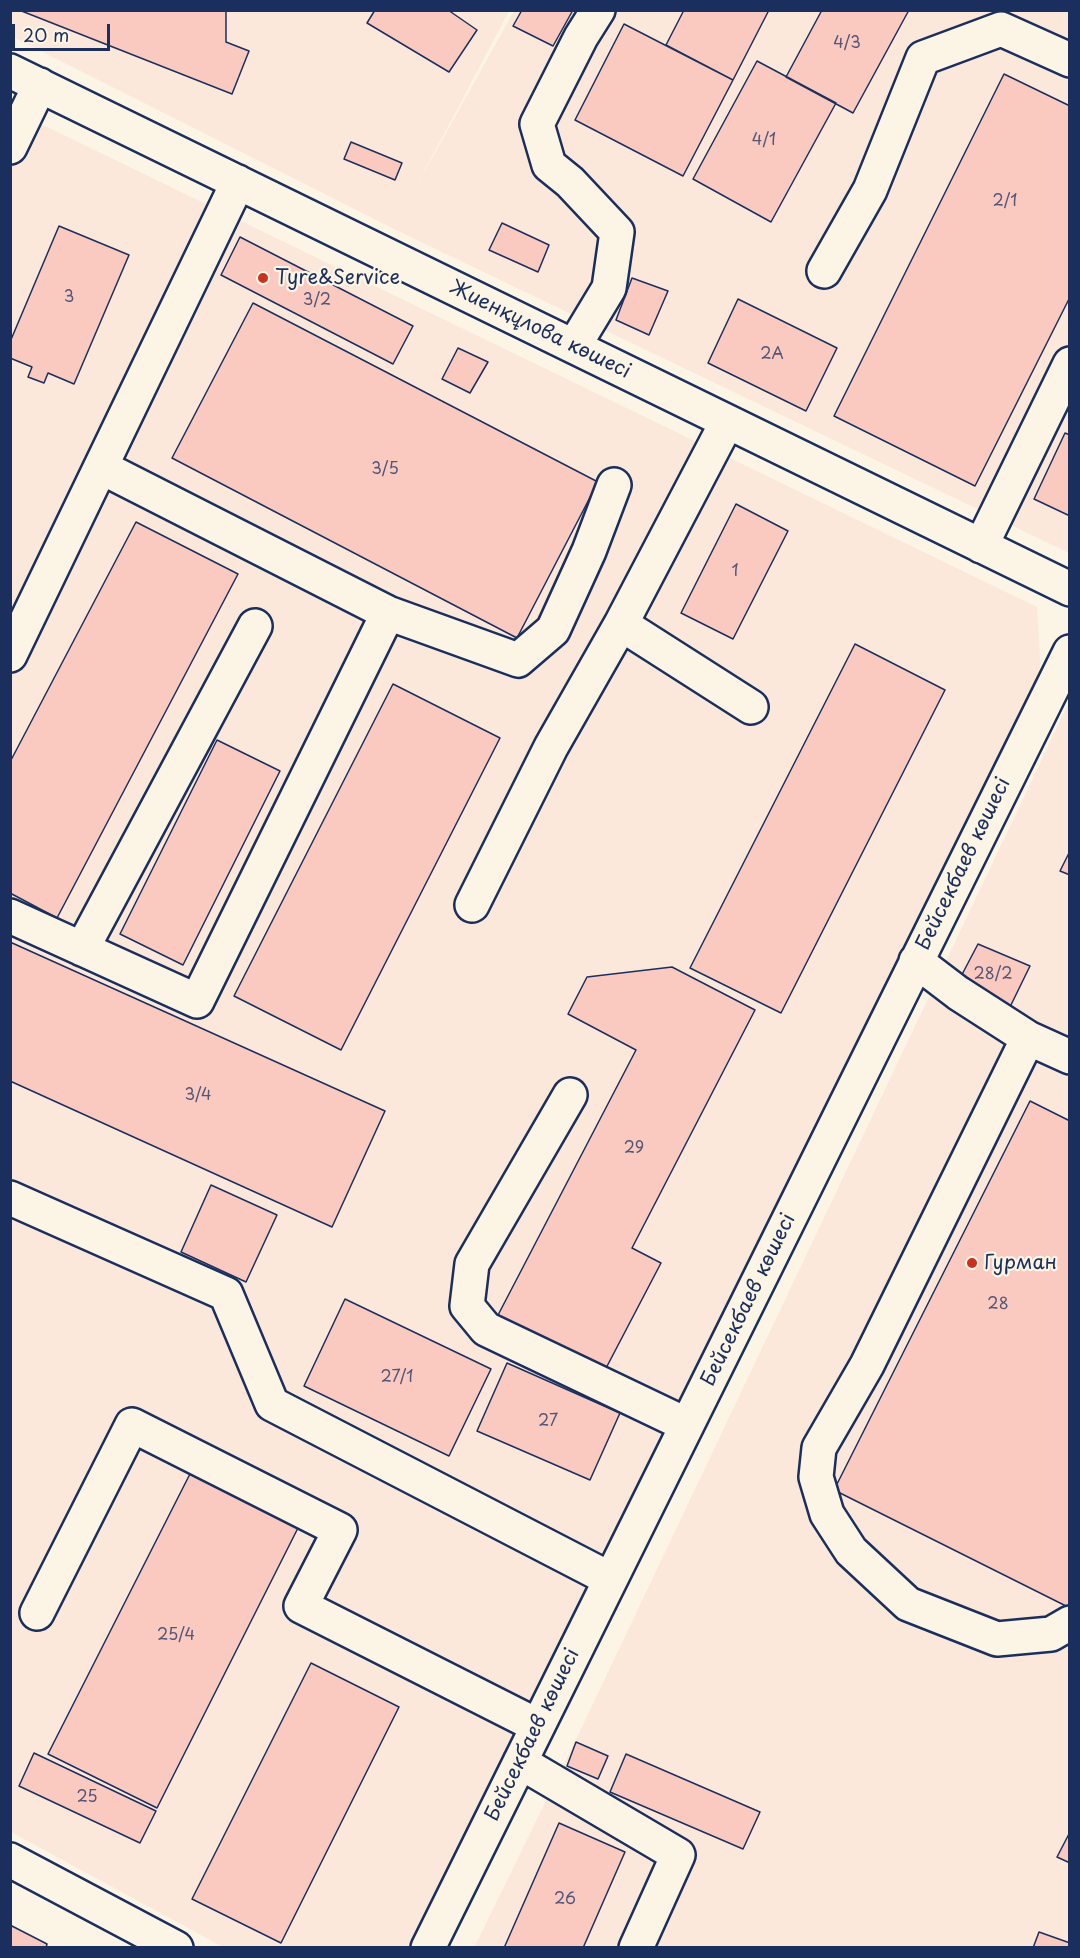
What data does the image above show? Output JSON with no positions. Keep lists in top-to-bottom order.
{
  "streets": {
    "street": ["Жиенқұлова көшесі", "Бейсекбаев көшесі"]
  },
  "places": ["Tyre&Service", "Гурман"],
  "house_numbers": [
    "4/3",
    "4/1",
    "2/1",
    "3",
    "3/2",
    "2А",
    "3/5",
    "1",
    "28/2",
    "3/4",
    "29",
    "28",
    "27/1",
    "27",
    "25/4",
    "25",
    "26"
  ],
  "scale_bar": "20 m"
}
